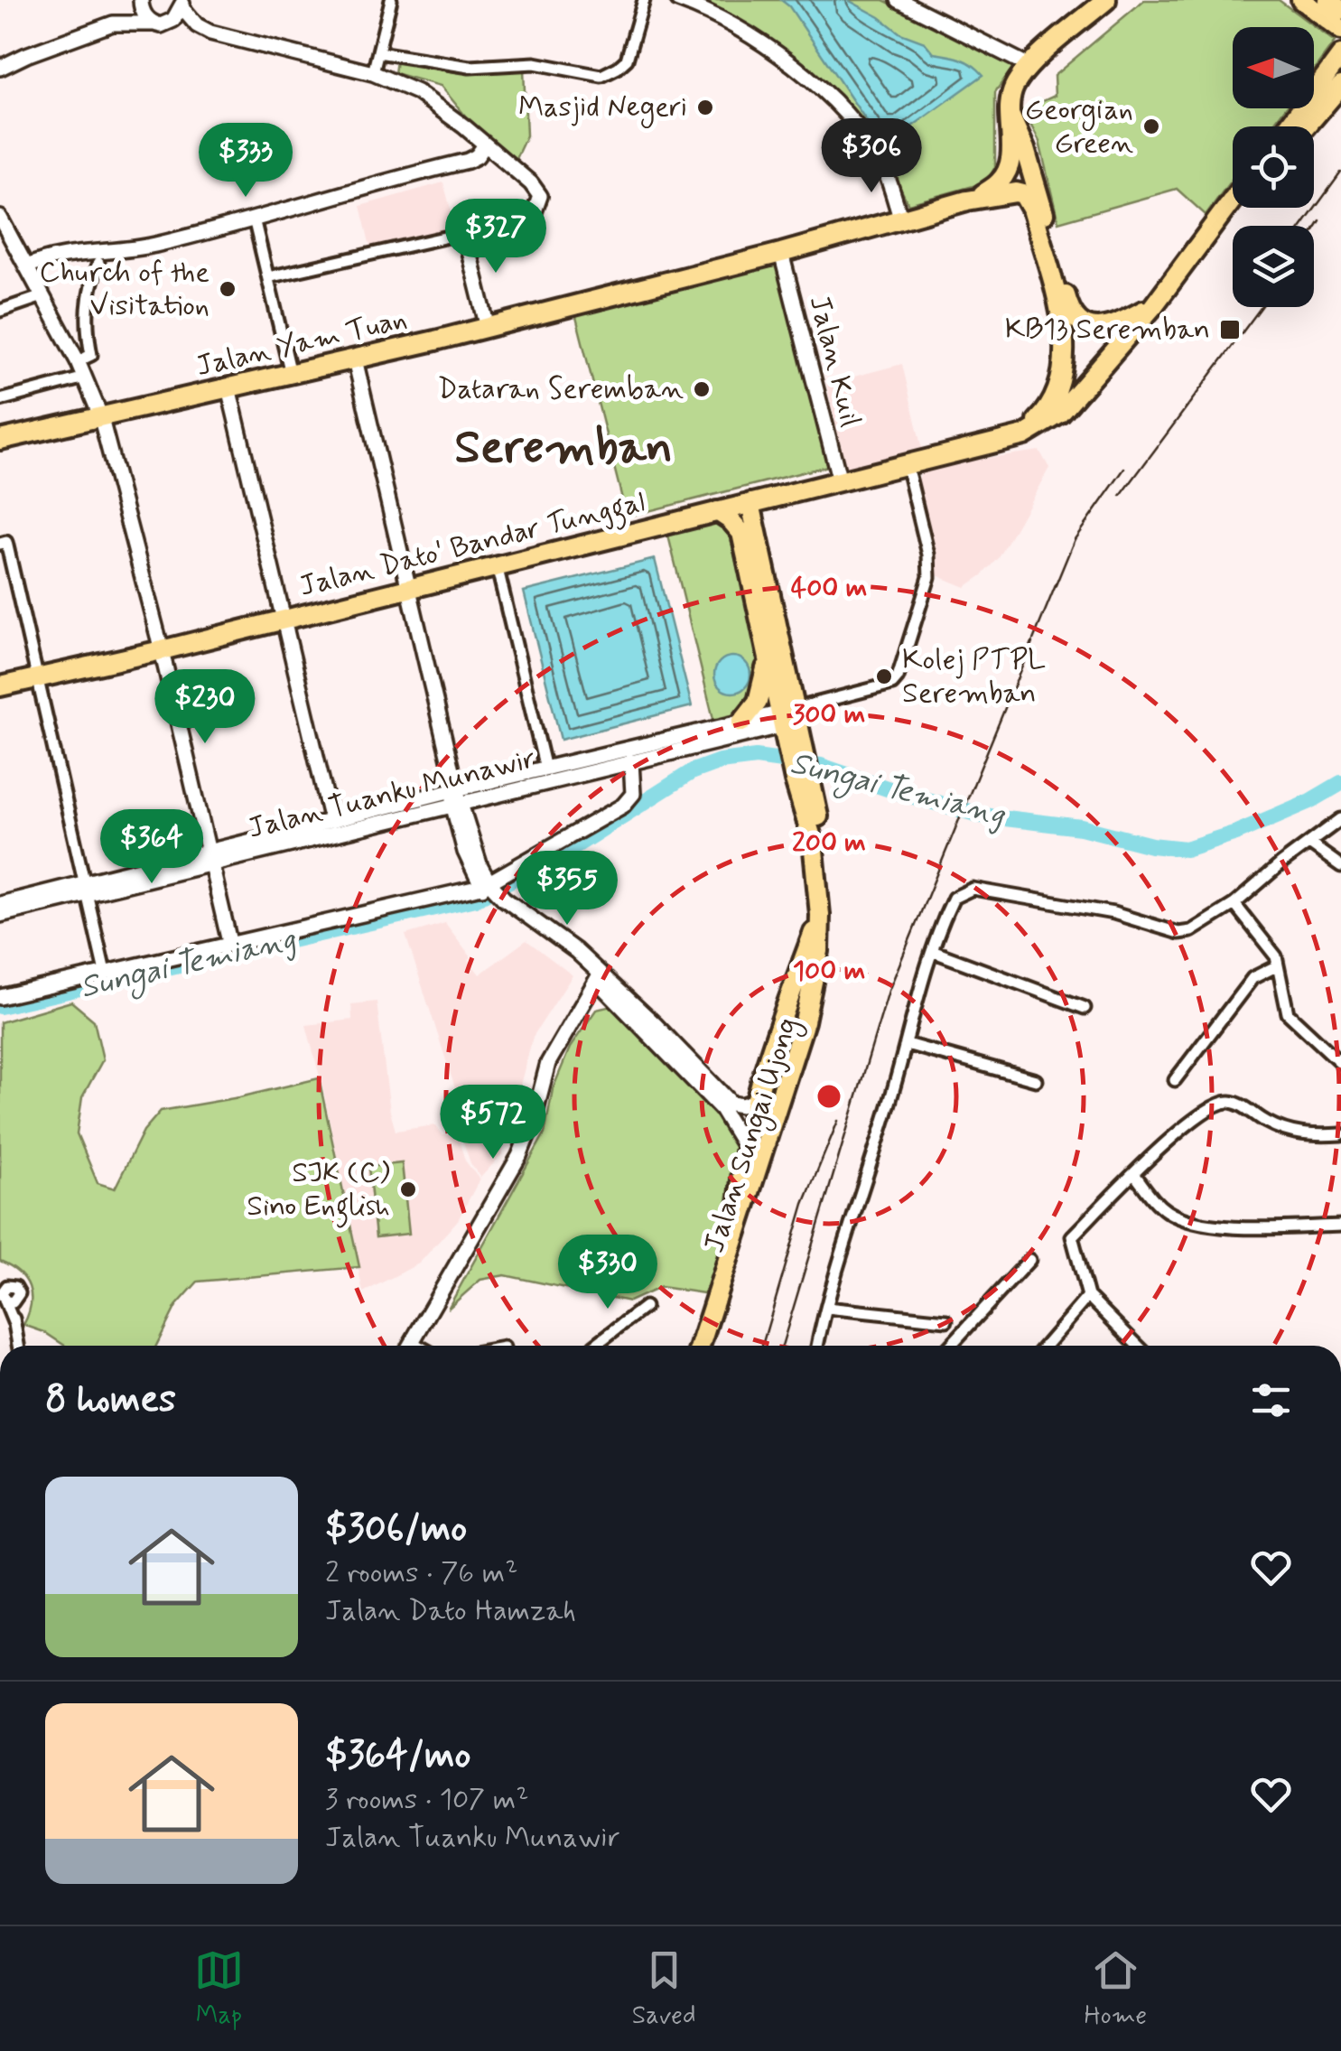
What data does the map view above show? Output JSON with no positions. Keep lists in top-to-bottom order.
{
  "streets": {
    "highway": ["Jalan Yam Tuan", "Jalan Dato' Bandar Tunggal", "Jalan Sungai Ujong"],
    "main road": ["Jalan Kuil", "Jalan Tuanku Munawir"]
  },
  "crossings": [
    ["Jalan Yam Tuan", "Jalan Kuil"],
    ["Jalan Yam Tuan", "Jalan Dato' Bandar Tunggal"],
    ["Jalan Kuil", "Jalan Dato' Bandar Tunggal"],
    ["Jalan Dato' Bandar Tunggal", "Jalan Sungai Ujong"],
    ["Jalan Tuanku Munawir", "Jalan Sungai Ujong"]
  ],
  "districts": ["Seremban"],
  "water": ["Sungai Temiang"],
  "places": {
    "other": [
      "Masjid Negeri",
      "Georgian Green",
      "Church of the Visitation",
      "Dataran Seremban",
      "Kolej PTPL Seremban",
      "SJK (C) Sino English"
    ],
    "transit": ["KB13 Seremban"]
  },
  "north": "left",
  "page": {
    "price": [
      "$306",
      "$333",
      "$327",
      "$230",
      "$364",
      "$355",
      "$572",
      "$330"
    ],
    "heading": "8 homes",
    "list": [
      {
        "name": "$306/mo",
        "note": "2 rooms · 76 m² · Jalan Dato Hamzah"
      },
      {
        "name": "$364/mo",
        "note": "3 rooms · 107 m² · Jalan Tuanku Munawir"
      }
    ],
    "tabs": ["Map", "Saved", "Home"]
  },
  "rings": [
    "400 m",
    "300 m",
    "200 m",
    "100 m"
  ]
}
